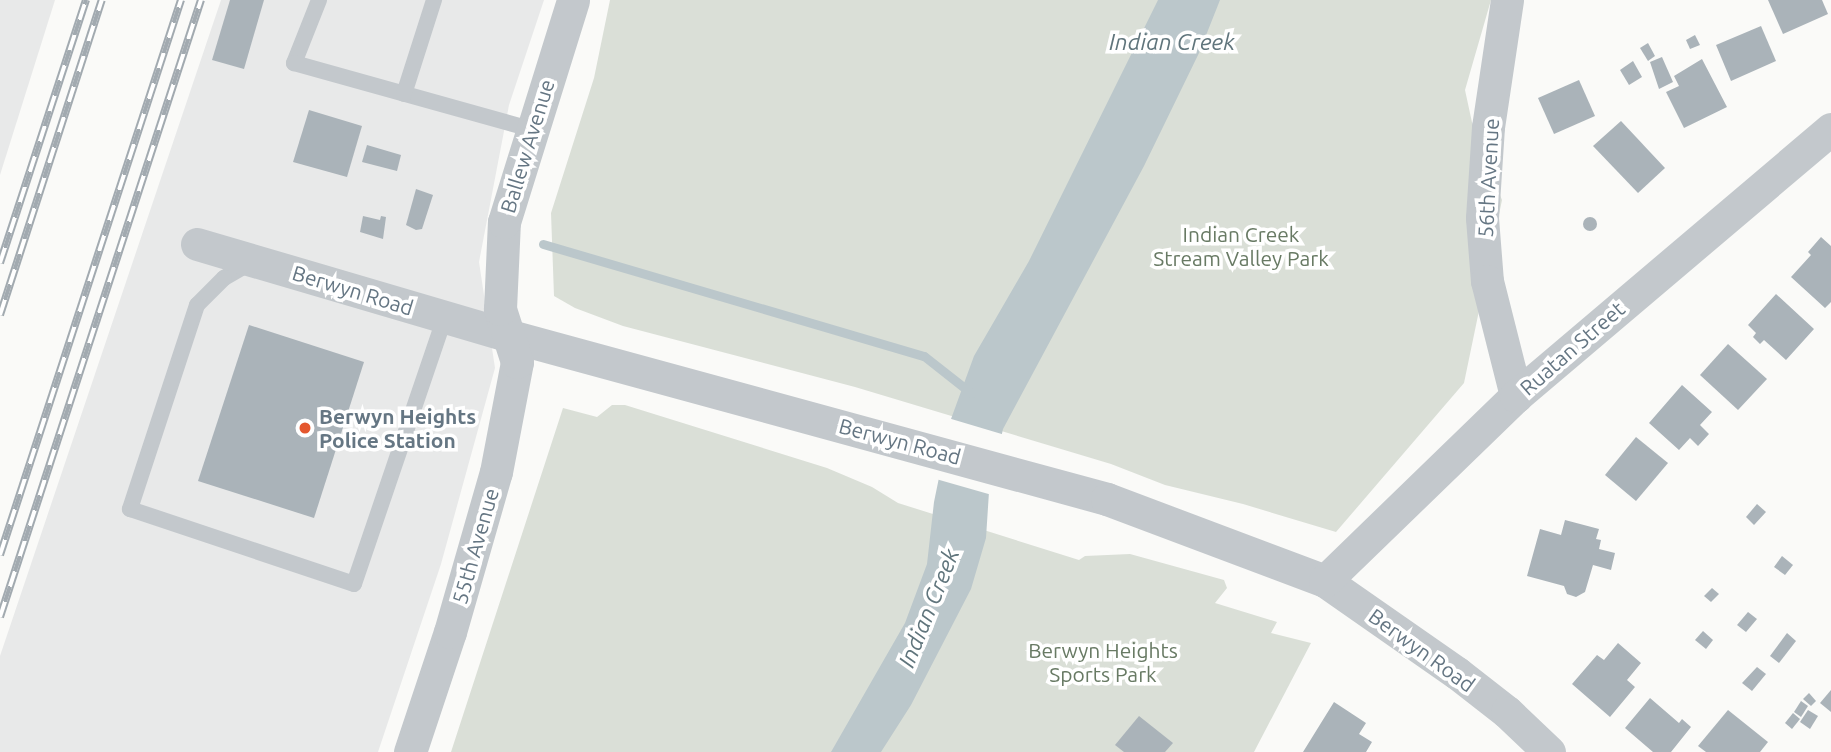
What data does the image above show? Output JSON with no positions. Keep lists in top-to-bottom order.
{
  "streets": {
    "street": [
      "Ballew Avenue",
      "56th Avenue",
      "Berwyn Road",
      "Ruatan Street",
      "55th Avenue"
    ]
  },
  "crossings": [
    ["Ballew Avenue", "Berwyn Road"],
    ["Ballew Avenue", "55th Avenue"],
    ["56th Avenue", "Ruatan Street"],
    ["Berwyn Road", "Ruatan Street"],
    ["Berwyn Road", "55th Avenue"]
  ],
  "water": ["Indian Creek"],
  "parks": ["Indian Creek Stream Valley Park", "Berwyn Heights Sports Park"],
  "places": ["Berwyn Heights Police Station"]
}
